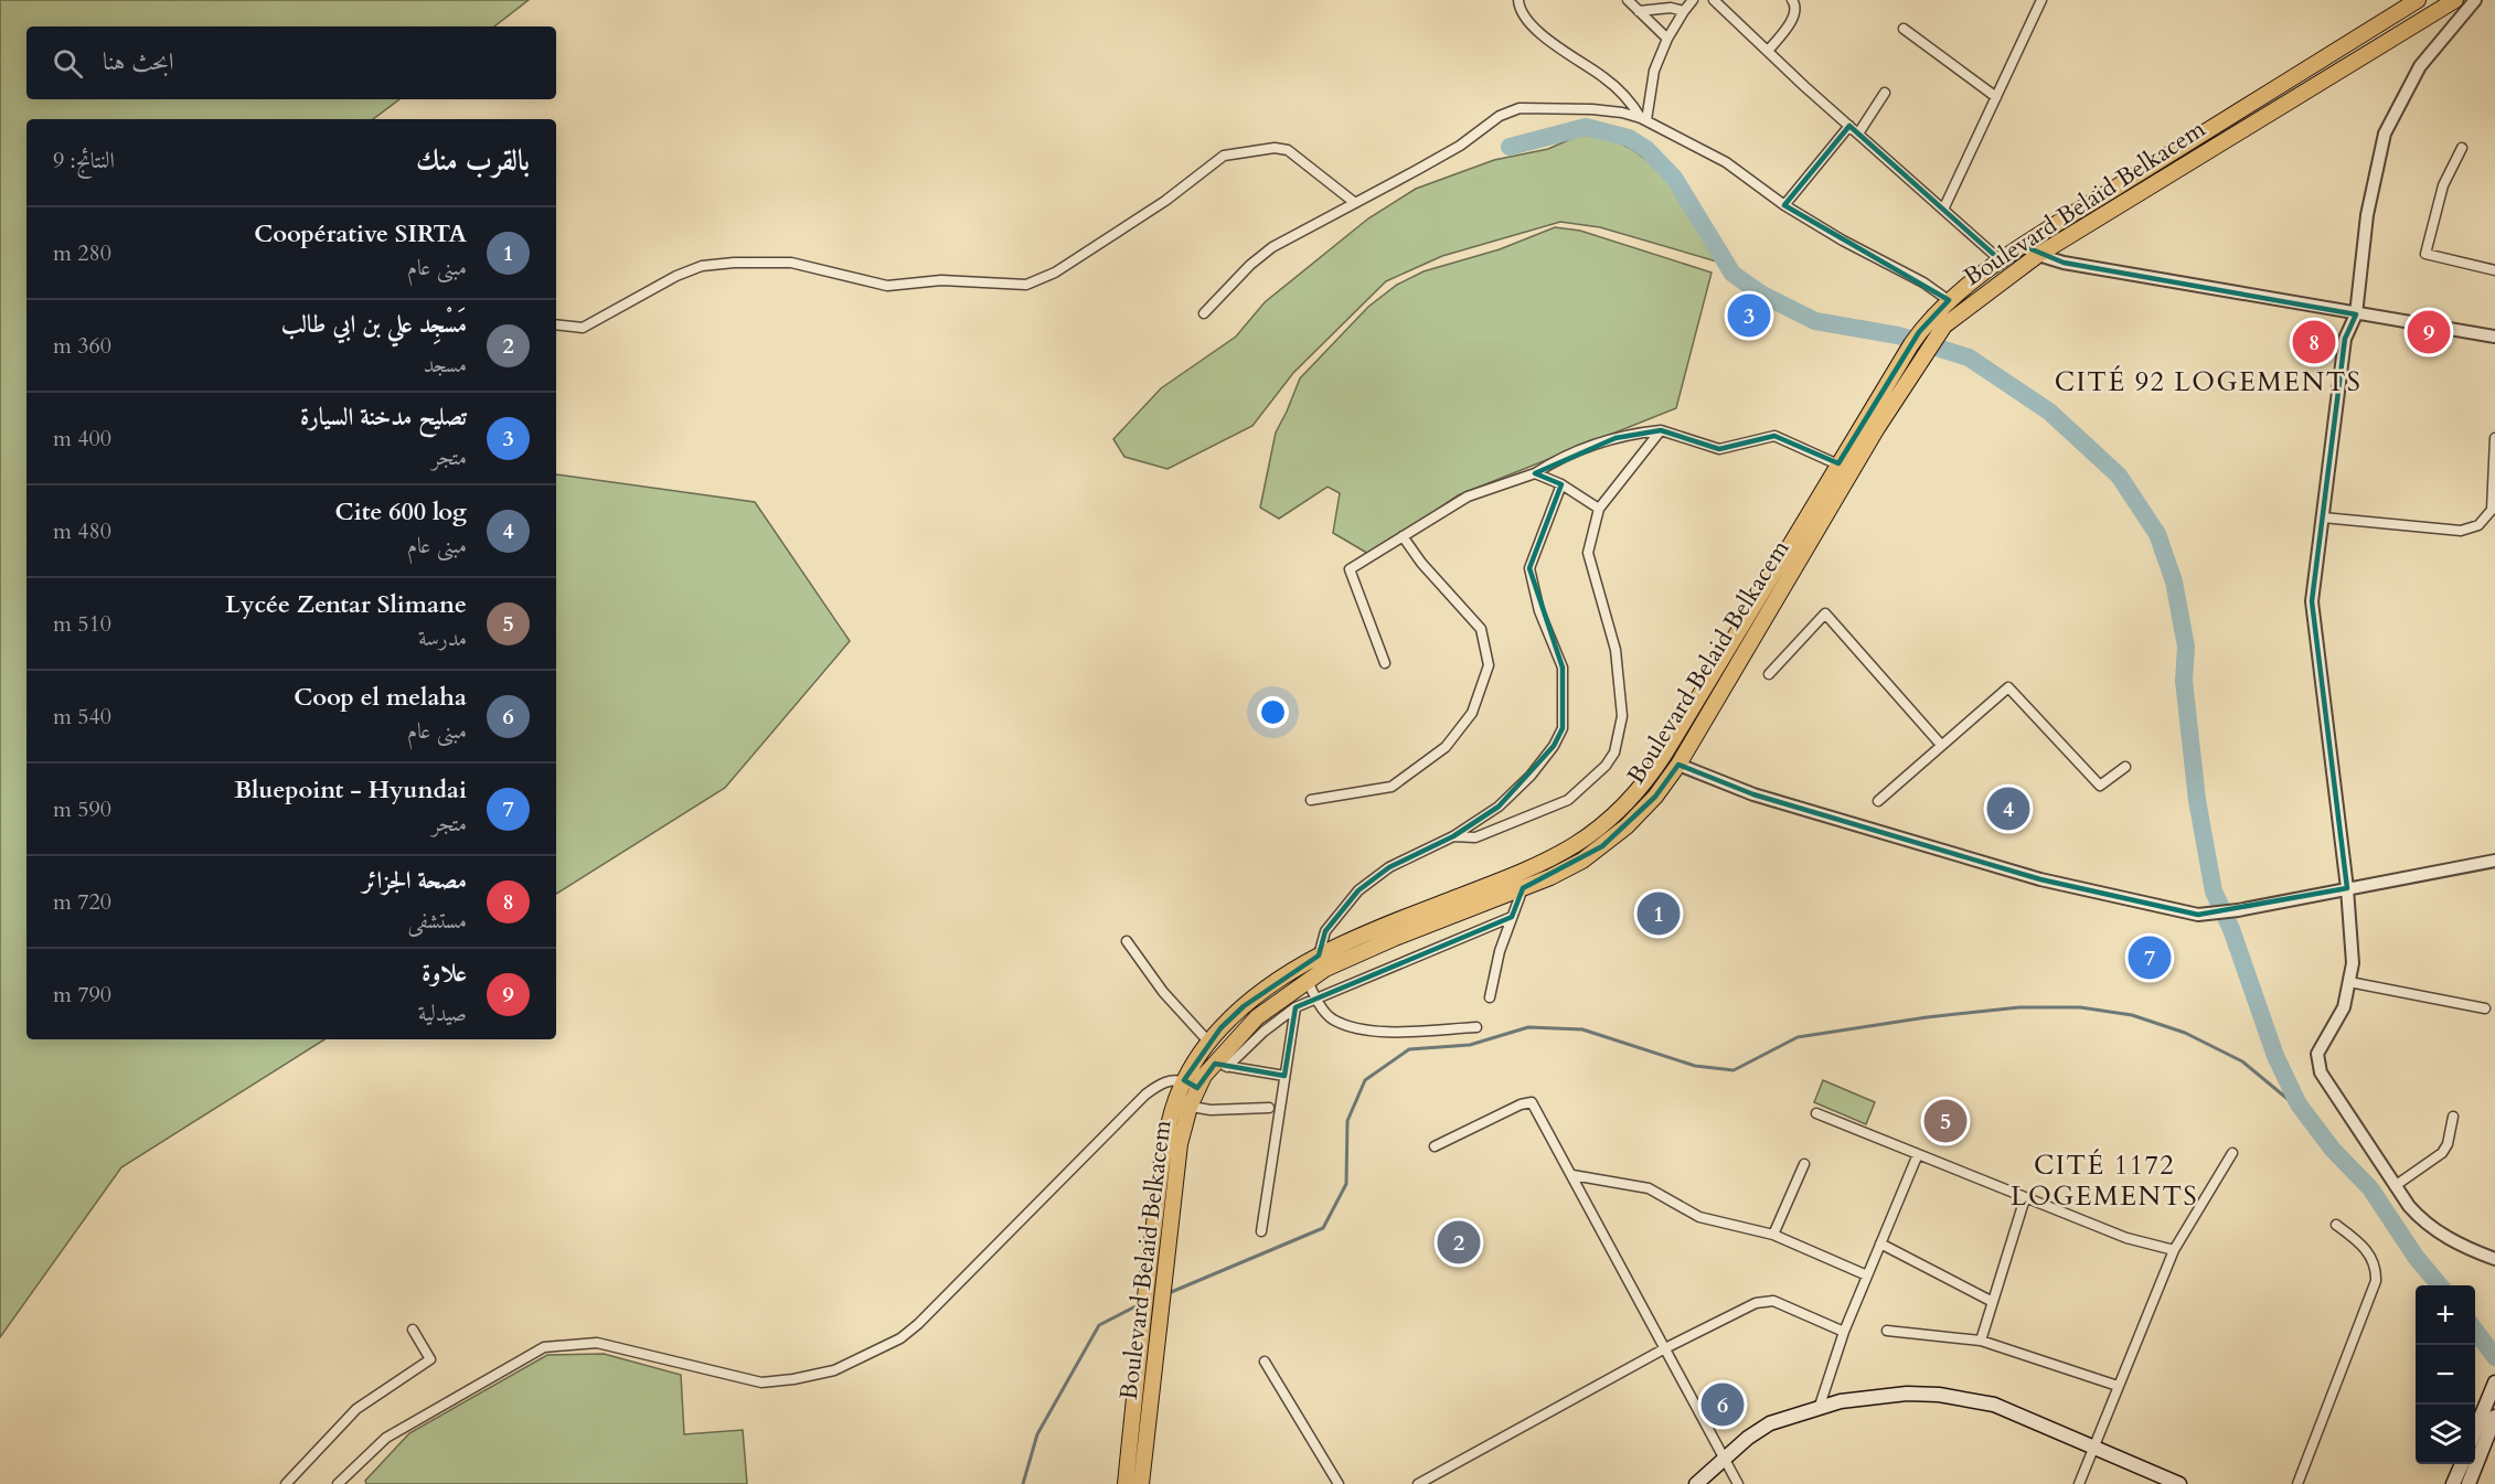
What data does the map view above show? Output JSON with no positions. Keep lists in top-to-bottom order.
{
  "streets": {
    "main road": ["Boulevard Belaid Belkacem"]
  },
  "districts": ["CITÉ 92 LOGEMENTS", "CITÉ 1172 LOGEMENTS"],
  "page": {
    "search": "ابحث هنا",
    "heading": ["بالقرب منك", "النتائج: 9"],
    "list": [
      {
        "mark": "1",
        "name": "Coopérative SIRTA",
        "note": "مبنى عام",
        "value": "280 m"
      },
      {
        "mark": "2",
        "name": "مَسْجِد علي بن ابي طالب",
        "note": "مسجد",
        "value": "360 m"
      },
      {
        "mark": "3",
        "name": "تصليح مدخنة السيارة",
        "note": "متجر",
        "value": "400 m"
      },
      {
        "mark": "4",
        "name": "Cite 600 log",
        "note": "مبنى عام",
        "value": "480 m"
      },
      {
        "mark": "5",
        "name": "Lycée Zentar Slimane",
        "note": "مدرسة",
        "value": "510 m"
      },
      {
        "mark": "6",
        "name": "Coop el melaha",
        "note": "مبنى عام",
        "value": "540 m"
      },
      {
        "mark": "7",
        "name": "Bluepoint - Hyundai",
        "note": "متجر",
        "value": "590 m"
      },
      {
        "mark": "8",
        "name": "مصحة الجزائر",
        "note": "مستشفى",
        "value": "720 m"
      },
      {
        "mark": "9",
        "name": "علاوة",
        "note": "صيدلية",
        "value": "790 m"
      }
    ],
    "pins": [
      "3",
      "9",
      "8",
      "4",
      "1",
      "7",
      "5",
      "2",
      "6"
    ],
    "map_buttons": ["+", "−"]
  }
}
